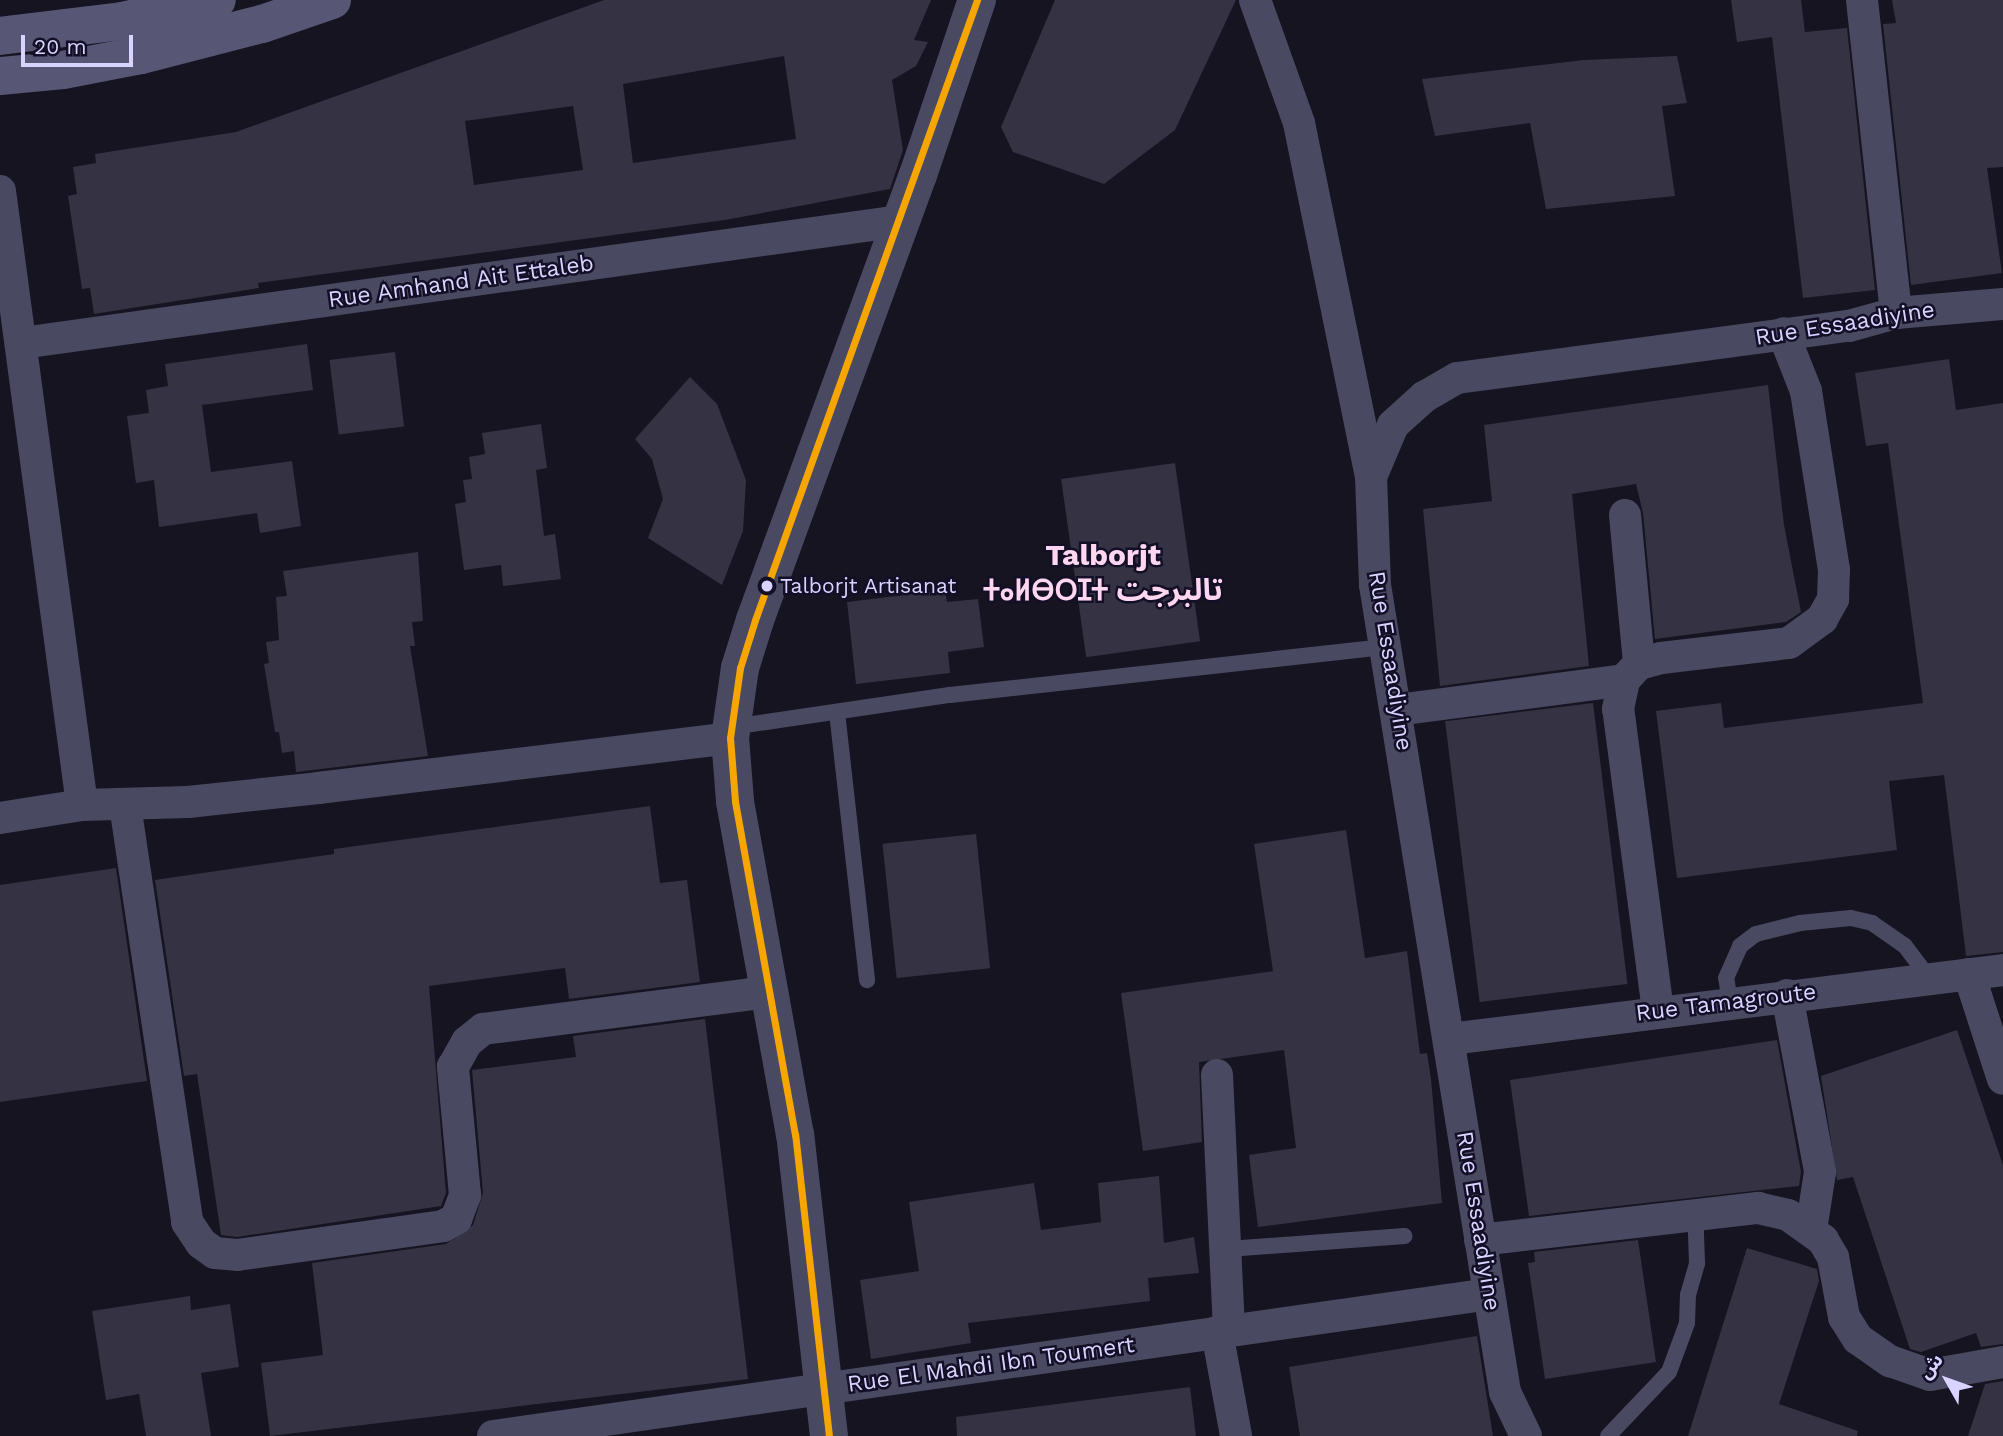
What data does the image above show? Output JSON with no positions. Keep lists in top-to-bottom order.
{
  "streets": {
    "street": [
      "Rue Amhand Ait Ettaleb",
      "Rue Essaadiyine",
      "Rue Tamagroute",
      "Rue El Mahdi Ibn Toumert"
    ]
  },
  "crossings": [
    ["Rue Essaadiyine", "Rue Tamagroute"],
    ["Rue Essaadiyine", "Rue El Mahdi Ibn Toumert"]
  ],
  "districts": ["Talborjt ⵜⴰⵍⴱⵔⵊⵜ تالبرجت"],
  "places": ["Talborjt Artisanat"],
  "scale_bar": "20 m",
  "north": "top left"
}
